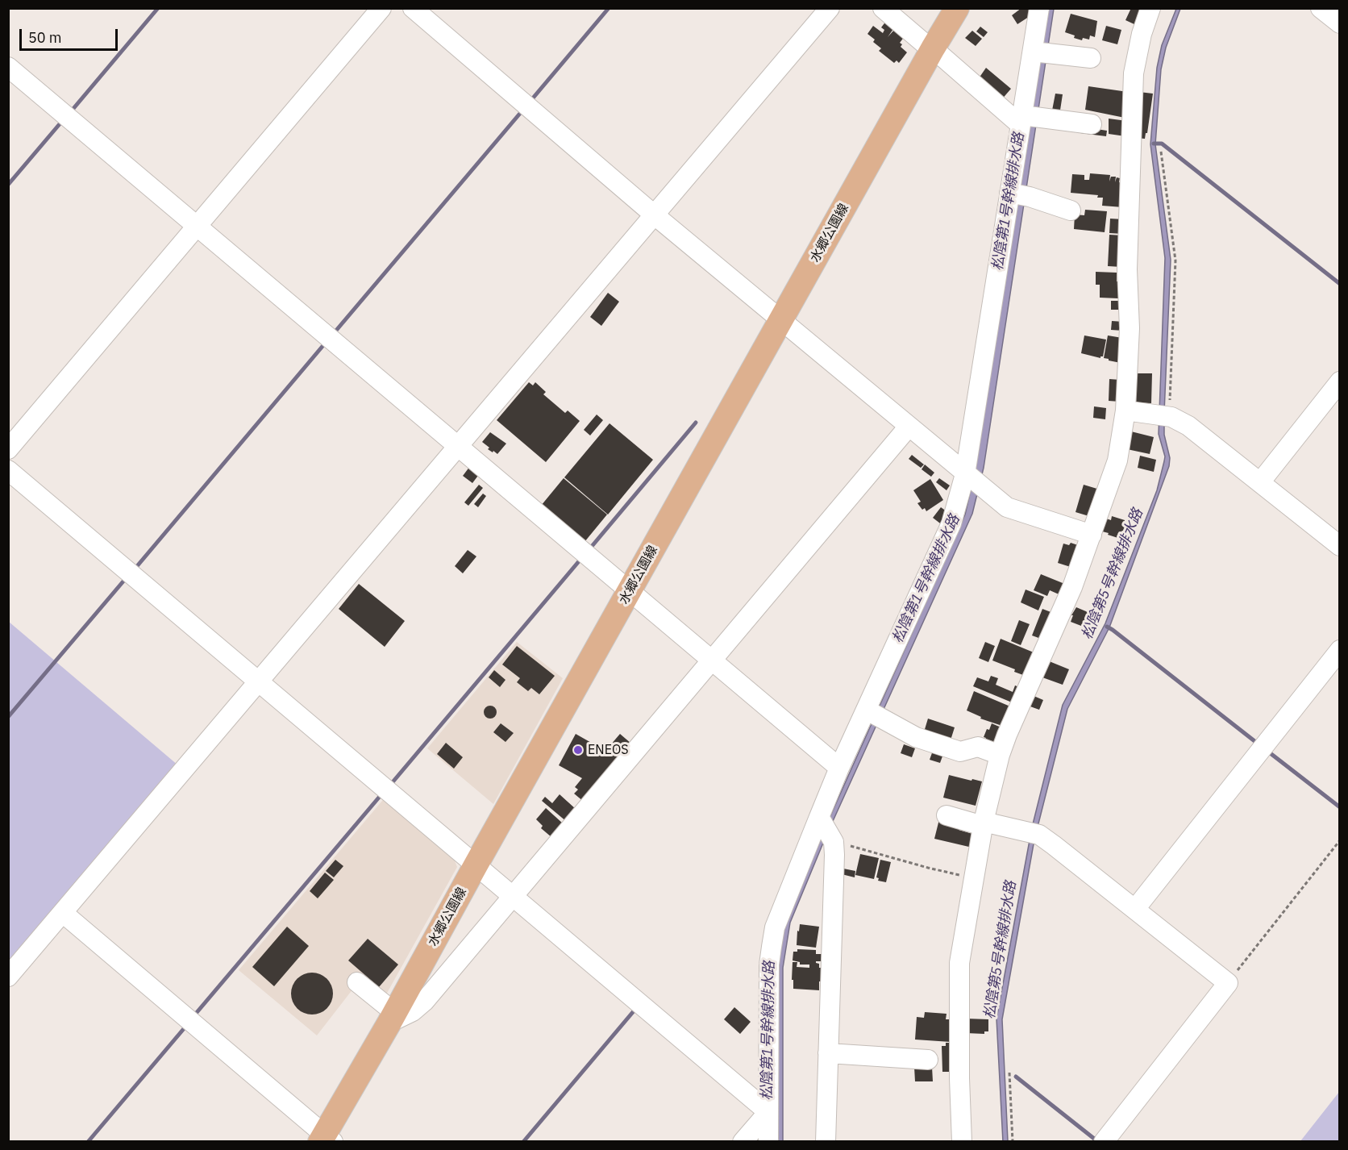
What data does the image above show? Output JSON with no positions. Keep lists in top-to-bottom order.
{
  "streets": {
    "main road": ["水郷公園線"]
  },
  "water": ["松陰第1号幹線排水路", "松陰第5号幹線排水路"],
  "places": ["ENEOS"],
  "scale_bar": "50 m"
}
